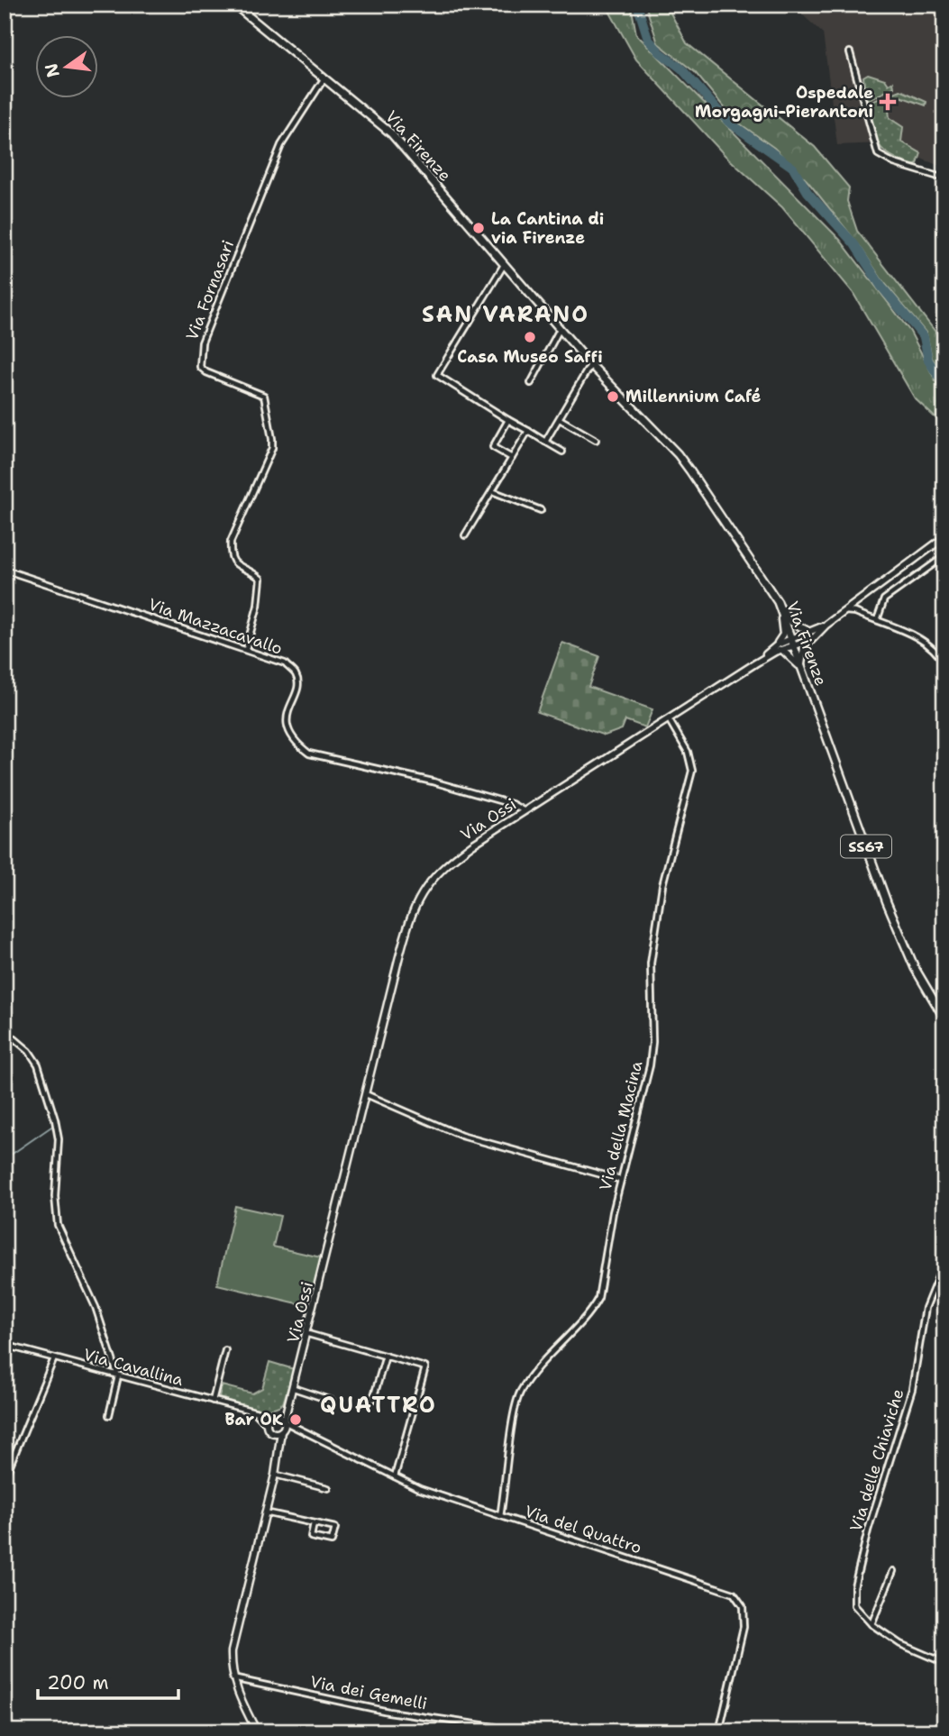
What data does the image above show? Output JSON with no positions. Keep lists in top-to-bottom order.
{
  "streets": {
    "main road": ["Via Firenze", "SS67"],
    "street": [
      "Via Fornasari",
      "Via Mazzacavallo",
      "Via Ossi",
      "Via della Macina",
      "Via Cavallina",
      "Via delle Chiaviche",
      "Via del Quattro",
      "Via dei Gemelli"
    ]
  },
  "crossings": [
    ["Via Firenze", "Via Fornasari"],
    ["Via Firenze", "Via Ossi"],
    ["Via Fornasari", "Via Mazzacavallo"],
    ["Via Mazzacavallo", "Via Ossi"],
    ["Via Ossi", "Via della Macina"],
    ["Via Ossi", "Via Cavallina"],
    ["Via Ossi", "Via del Quattro"],
    ["Via Ossi", "Via dei Gemelli"],
    ["Via della Macina", "Via del Quattro"]
  ],
  "districts": ["SAN VARANO", "QUATTRO"],
  "places": {
    "health": ["Ospedale Morgagni-Pierantoni"],
    "other": [
      "La Cantina di via Firenze",
      "Casa Museo Saffi",
      "Millennium Café",
      "Bar OK"
    ]
  },
  "scale_bar": "200 m",
  "north": "left"
}
